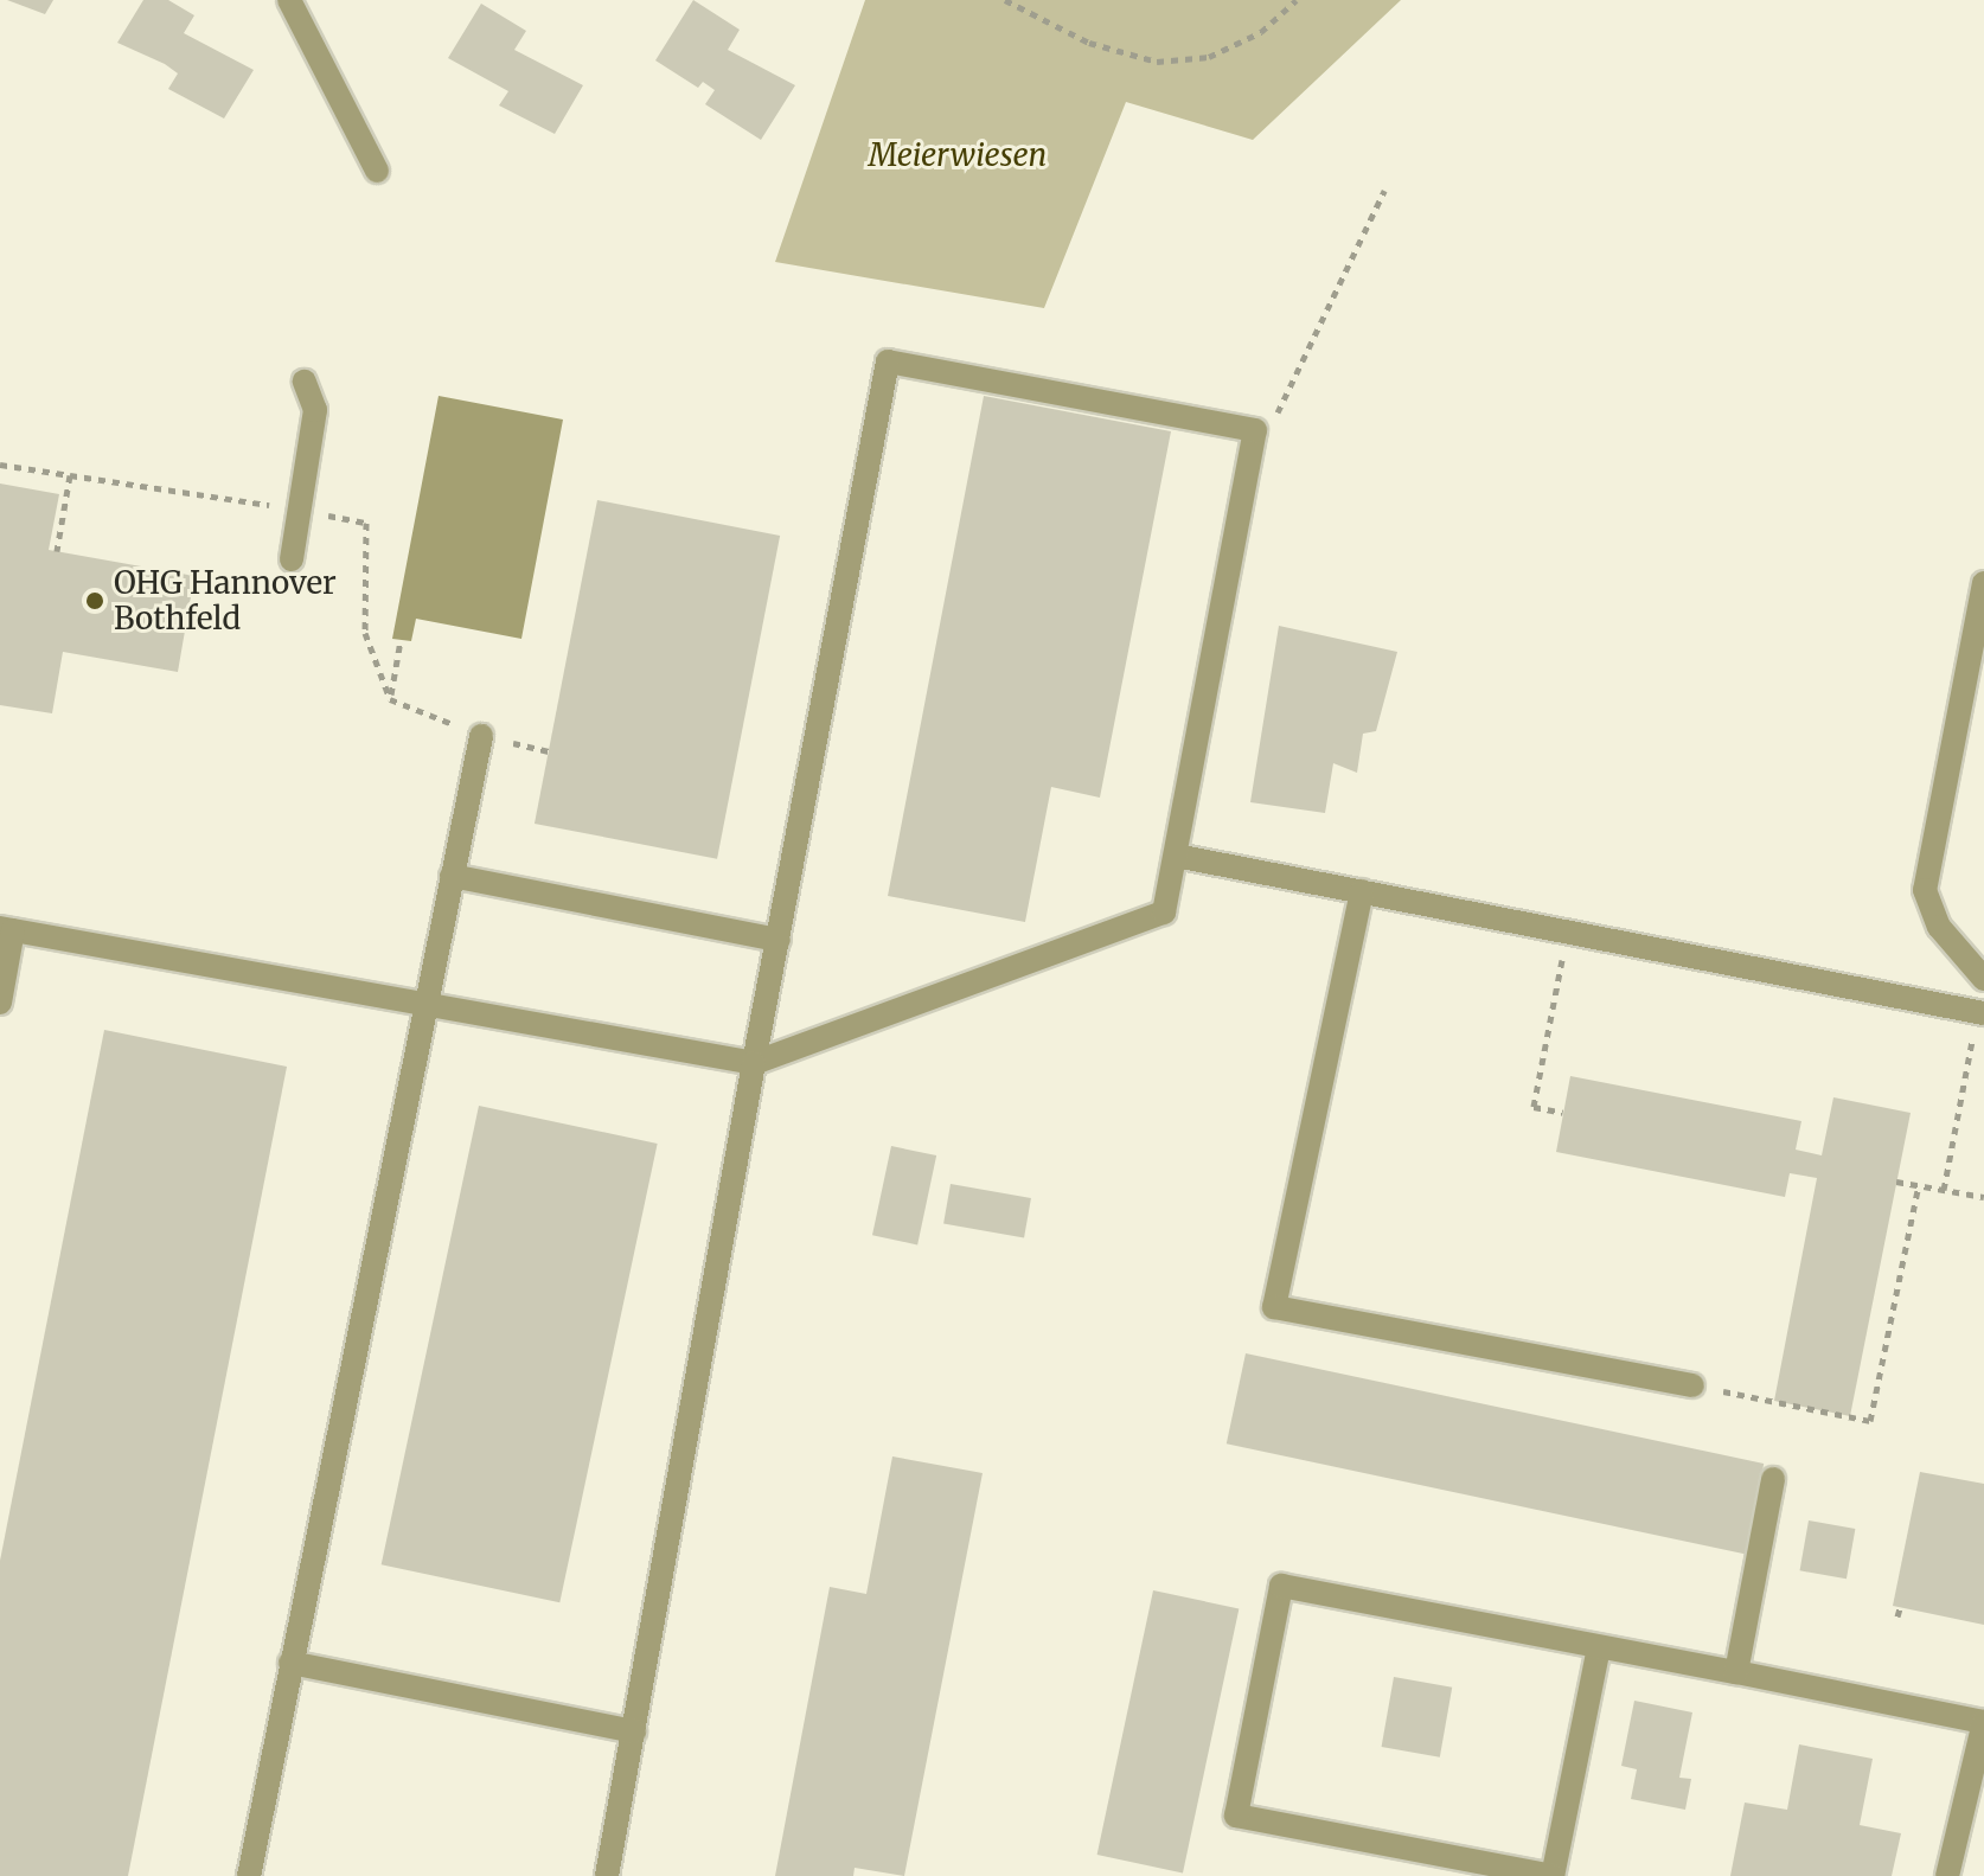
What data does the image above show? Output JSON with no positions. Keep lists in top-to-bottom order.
{
  "parks": ["Meierwiesen"],
  "places": ["OHG Hannover Bothfeld"]
}
